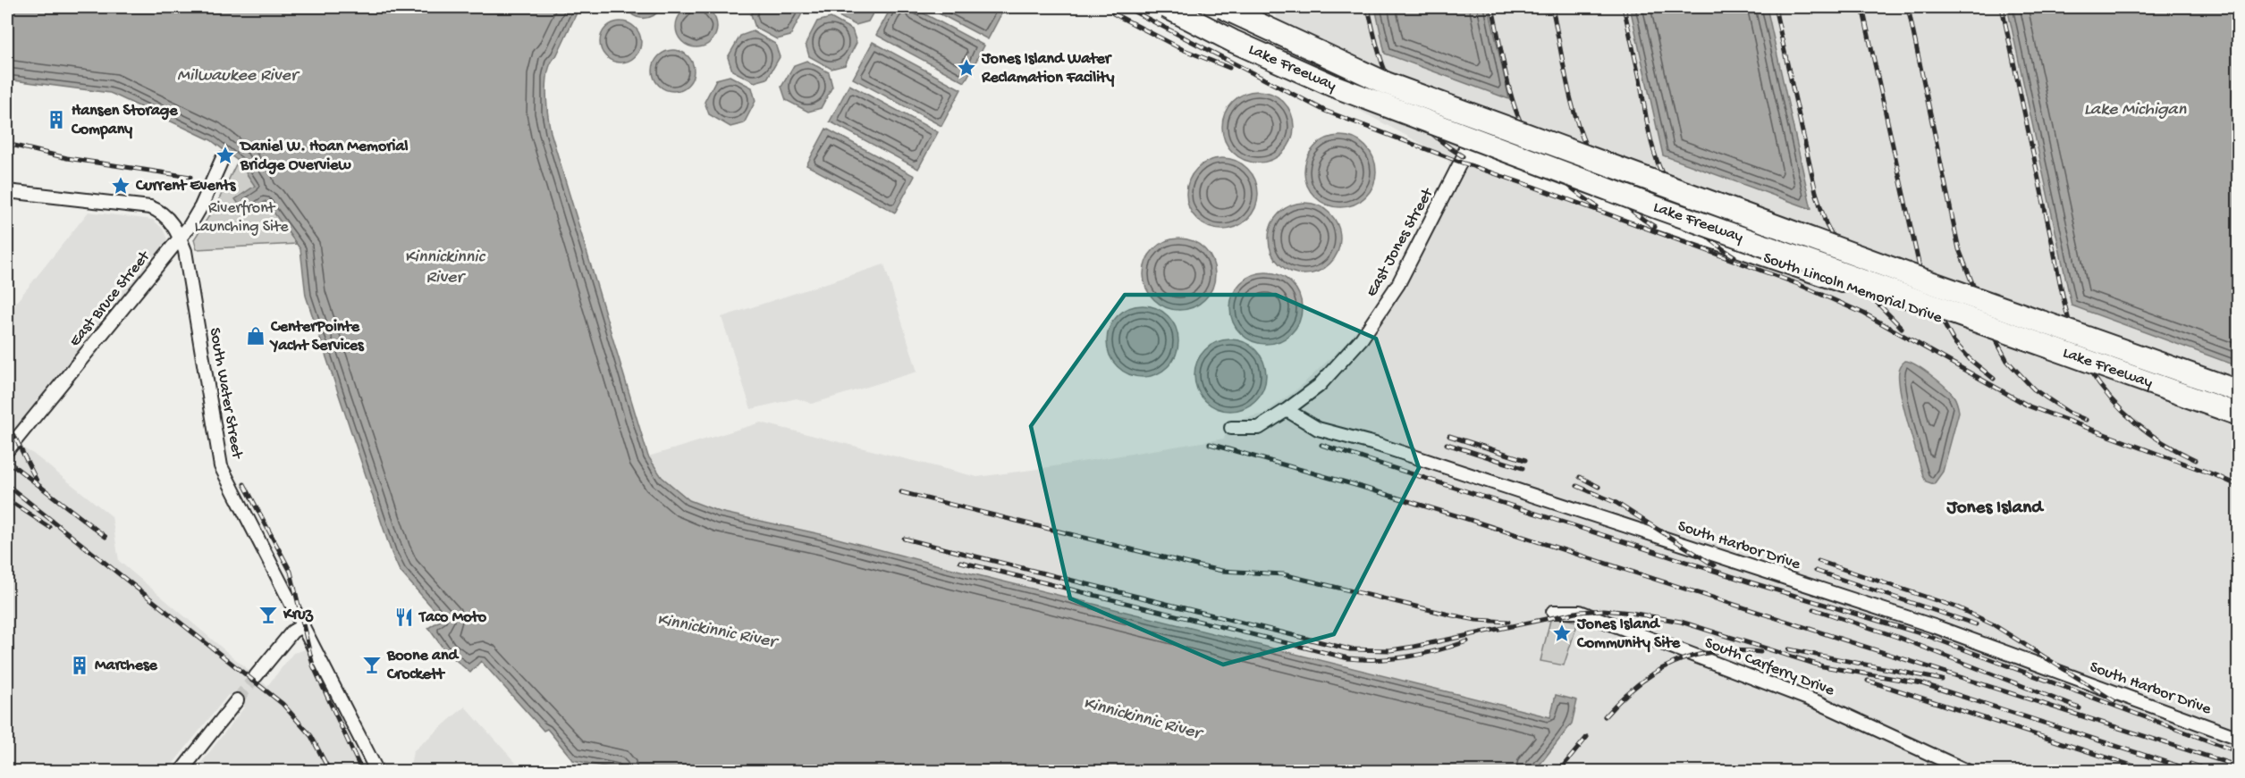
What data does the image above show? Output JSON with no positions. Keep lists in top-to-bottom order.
{
  "streets": {
    "highway": ["Lake Freeway"],
    "street": [
      "East Jones Street",
      "South Lincoln Memorial Drive",
      "East Bruce Street",
      "South Water Street",
      "South Harbor Drive",
      "South Carferry Drive"
    ]
  },
  "crossings": [
    ["East Jones Street", "South Lincoln Memorial Drive"],
    ["East Jones Street", "South Harbor Drive"],
    ["East Bruce Street", "South Water Street"]
  ],
  "districts": ["Jones Island"],
  "water": ["Milwaukee River", "Lake Michigan", "Kinnickinnic River"],
  "parks": ["Riverfront Launching Site"],
  "places": {
    "place": [
      "Jones Island Water Reclamation Facility",
      "Daniel W. Hoan Memorial Bridge Overview",
      "Current Events",
      "Jones Island Community Site"
    ],
    "building": ["Hansen Storage Company", "Marchese"],
    "shop": ["CenterPointe Yacht Services"],
    "bar": ["Kruz", "Boone and Crockett"],
    "restaurant": ["Taco Moto"]
  }
}
